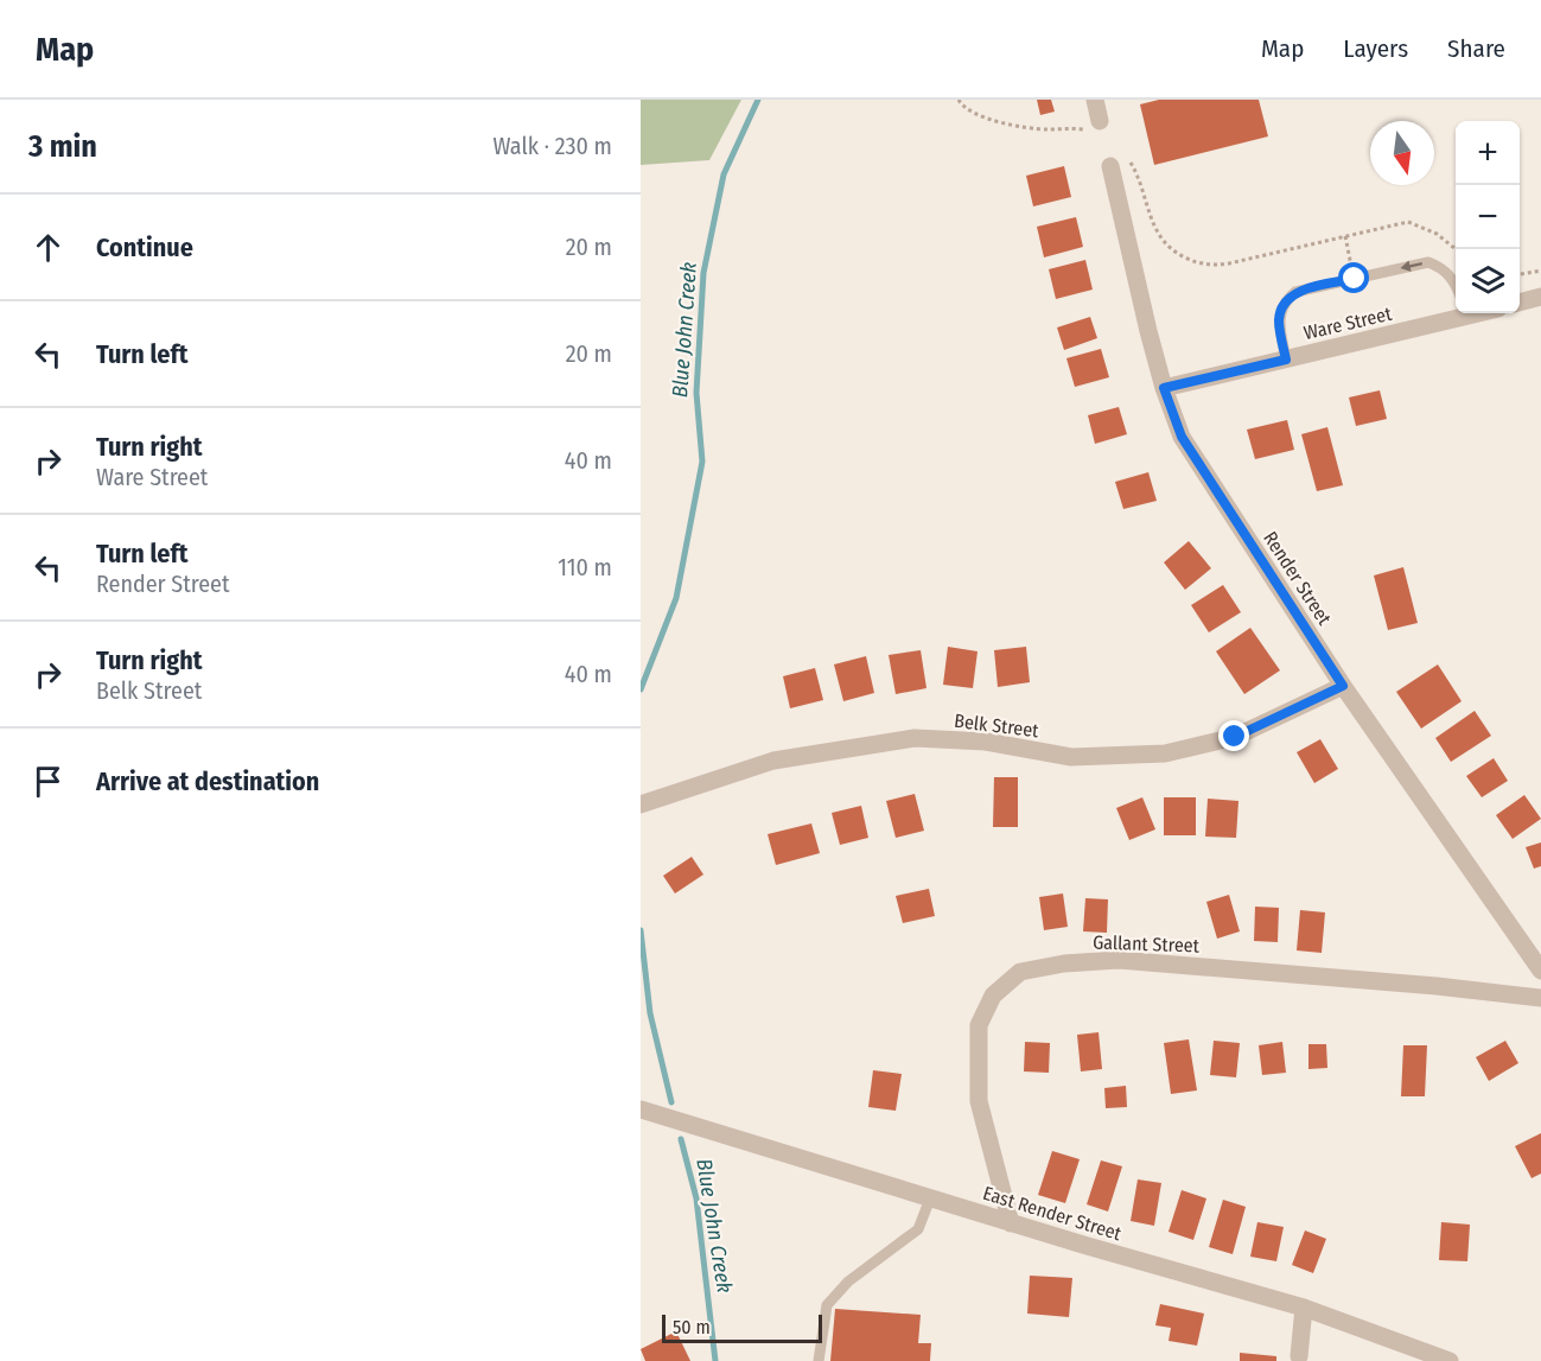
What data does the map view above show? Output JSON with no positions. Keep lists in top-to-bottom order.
{
  "streets": {
    "street": [
      "Ware Street",
      "Render Street",
      "Belk Street",
      "Gallant Street",
      "East Render Street"
    ]
  },
  "crossings": [
    ["Ware Street", "Render Street"],
    ["Render Street", "Belk Street"],
    ["Gallant Street", "East Render Street"]
  ],
  "water": ["Blue John Creek"],
  "scale_bar": "50 m",
  "north": "bottom",
  "page": {
    "header": "Map",
    "nav": ["Map", "Layers", "Share"],
    "heading": ["3 min", "Walk · 230 m"],
    "map_buttons": ["+", "−"],
    "list": [
      ["Continue", "20 m"],
      ["Turn left", "20 m"],
      ["Turn right", "Ware Street", "40 m"],
      ["Turn left", "Render Street", "110 m"],
      ["Turn right", "Belk Street", "40 m"],
      "Arrive at destination"
    ],
    "scale": "50 m"
  }
}
